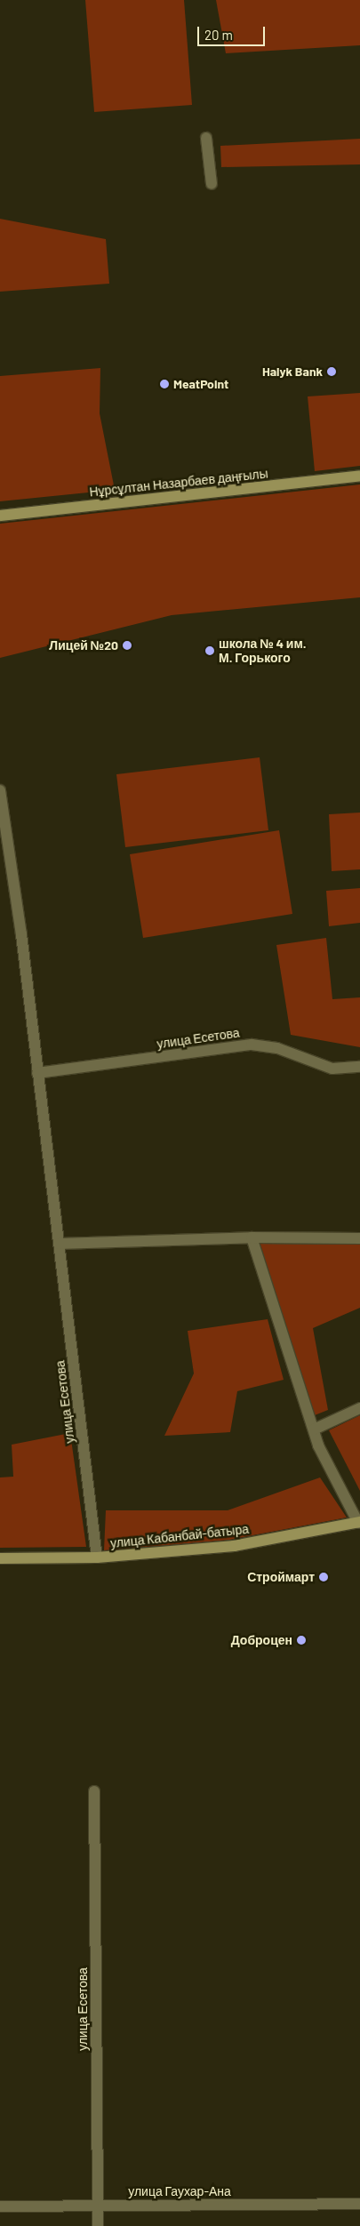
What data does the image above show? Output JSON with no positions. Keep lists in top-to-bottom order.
{
  "streets": {
    "main road": ["Нұрсұлтан Назарбаев даңғылы", "улица Кабанбай-батыра"],
    "street": ["улица Есетова", "улица Гаухар-Ана"]
  },
  "crossings": [
    ["улица Есетова", "улица Кабанбай-батыра"],
    ["улица Есетова", "улица Гаухар-Ана"]
  ],
  "places": [
    "Halyk Bank",
    "MeatPoint",
    "Лицей №20",
    "школа № 4 им. М. Горького",
    "Строймарт",
    "Доброцен"
  ],
  "scale_bar": "20 m"
}
